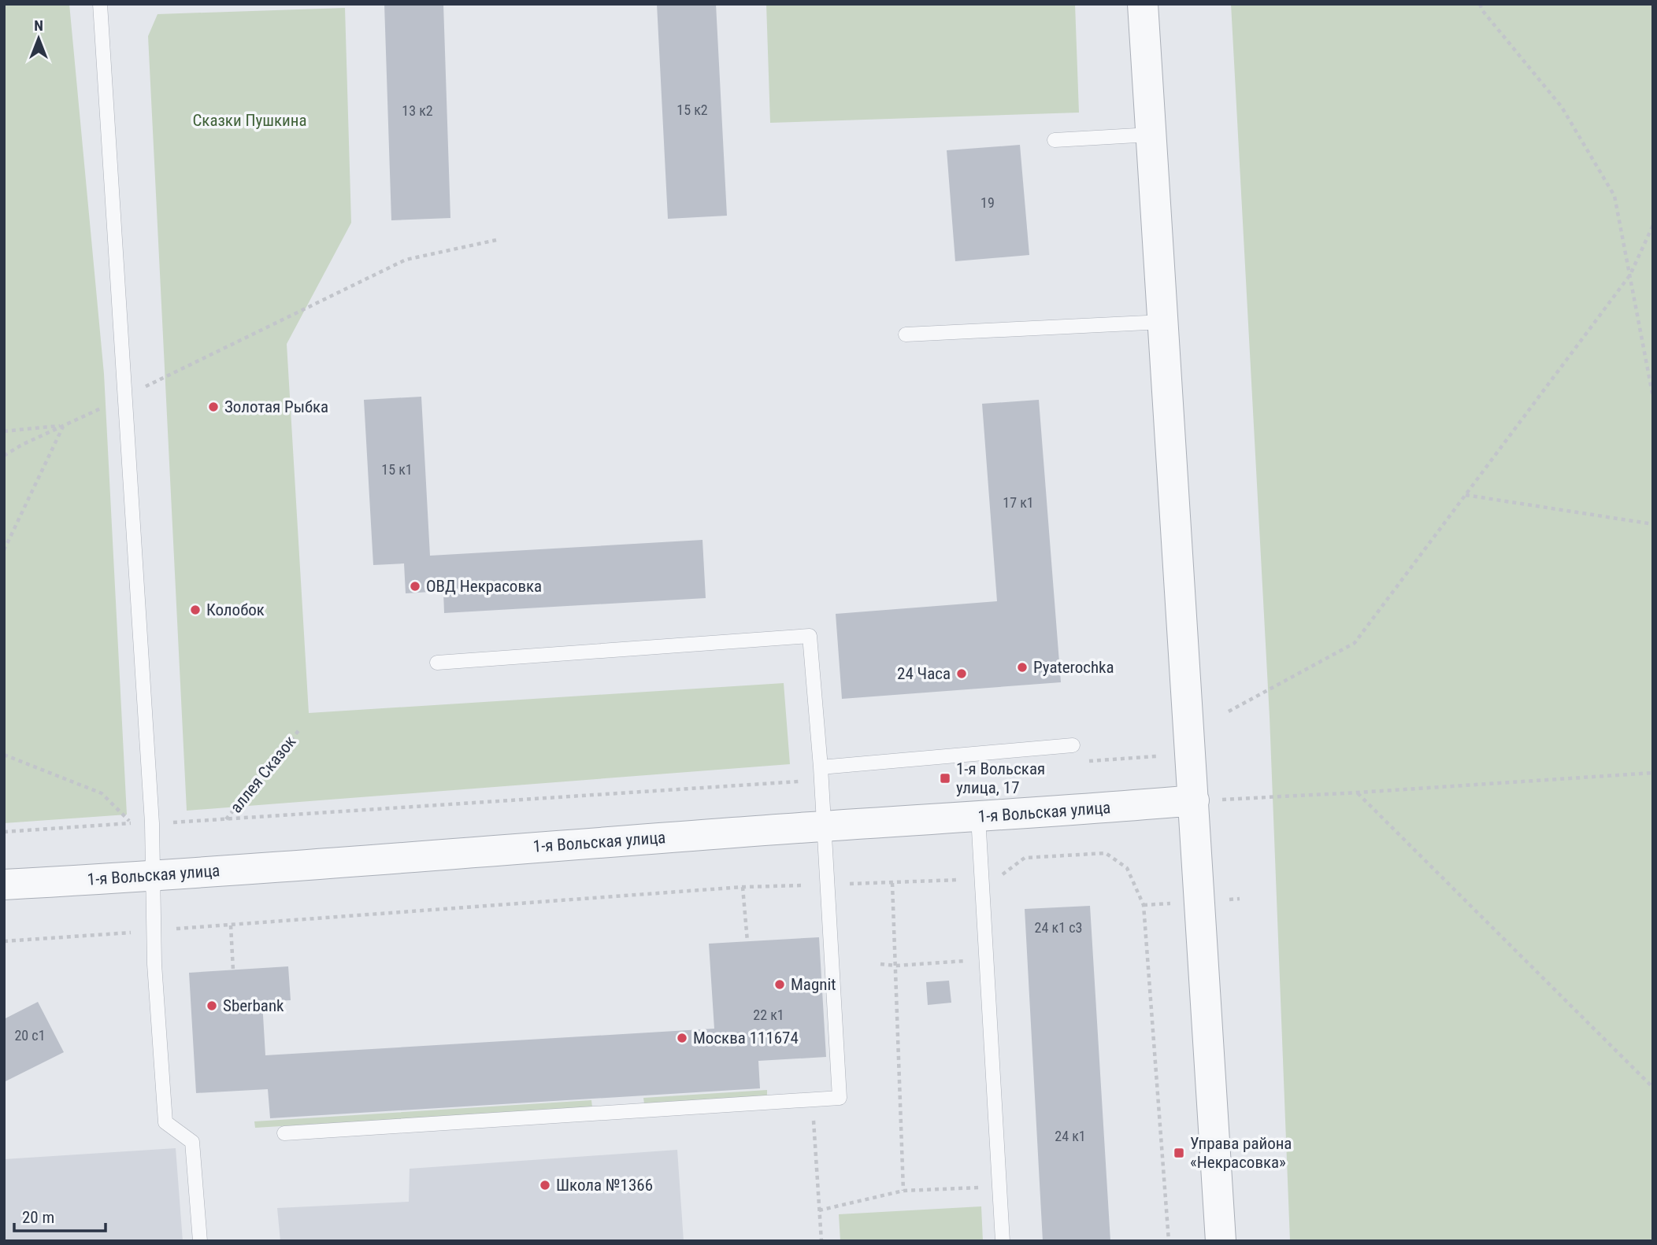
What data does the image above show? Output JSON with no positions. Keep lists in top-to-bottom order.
{
  "streets": {
    "street": ["1-я Вольская улица"],
    "path": ["аллея Сказок"]
  },
  "parks": ["Сказки Пушкина"],
  "places": {
    "other": [
      "Золотая Рыбка",
      "ОВД Некрасовка",
      "Колобок",
      "Pyaterochka",
      "24 Часа",
      "Magnit",
      "Sberbank",
      "Москва 111674",
      "Школа №1366"
    ],
    "transit": ["1-я Вольская улица, 17", "Управа района «Некрасовка»"]
  },
  "house_numbers": [
    "15 к2",
    "13 к2",
    "19",
    "15 к1",
    "17 к1",
    "24 к1 с3",
    "22 к1",
    "20 с1",
    "24 к1"
  ],
  "scale_bar": "20 m",
  "north": "top"
}
